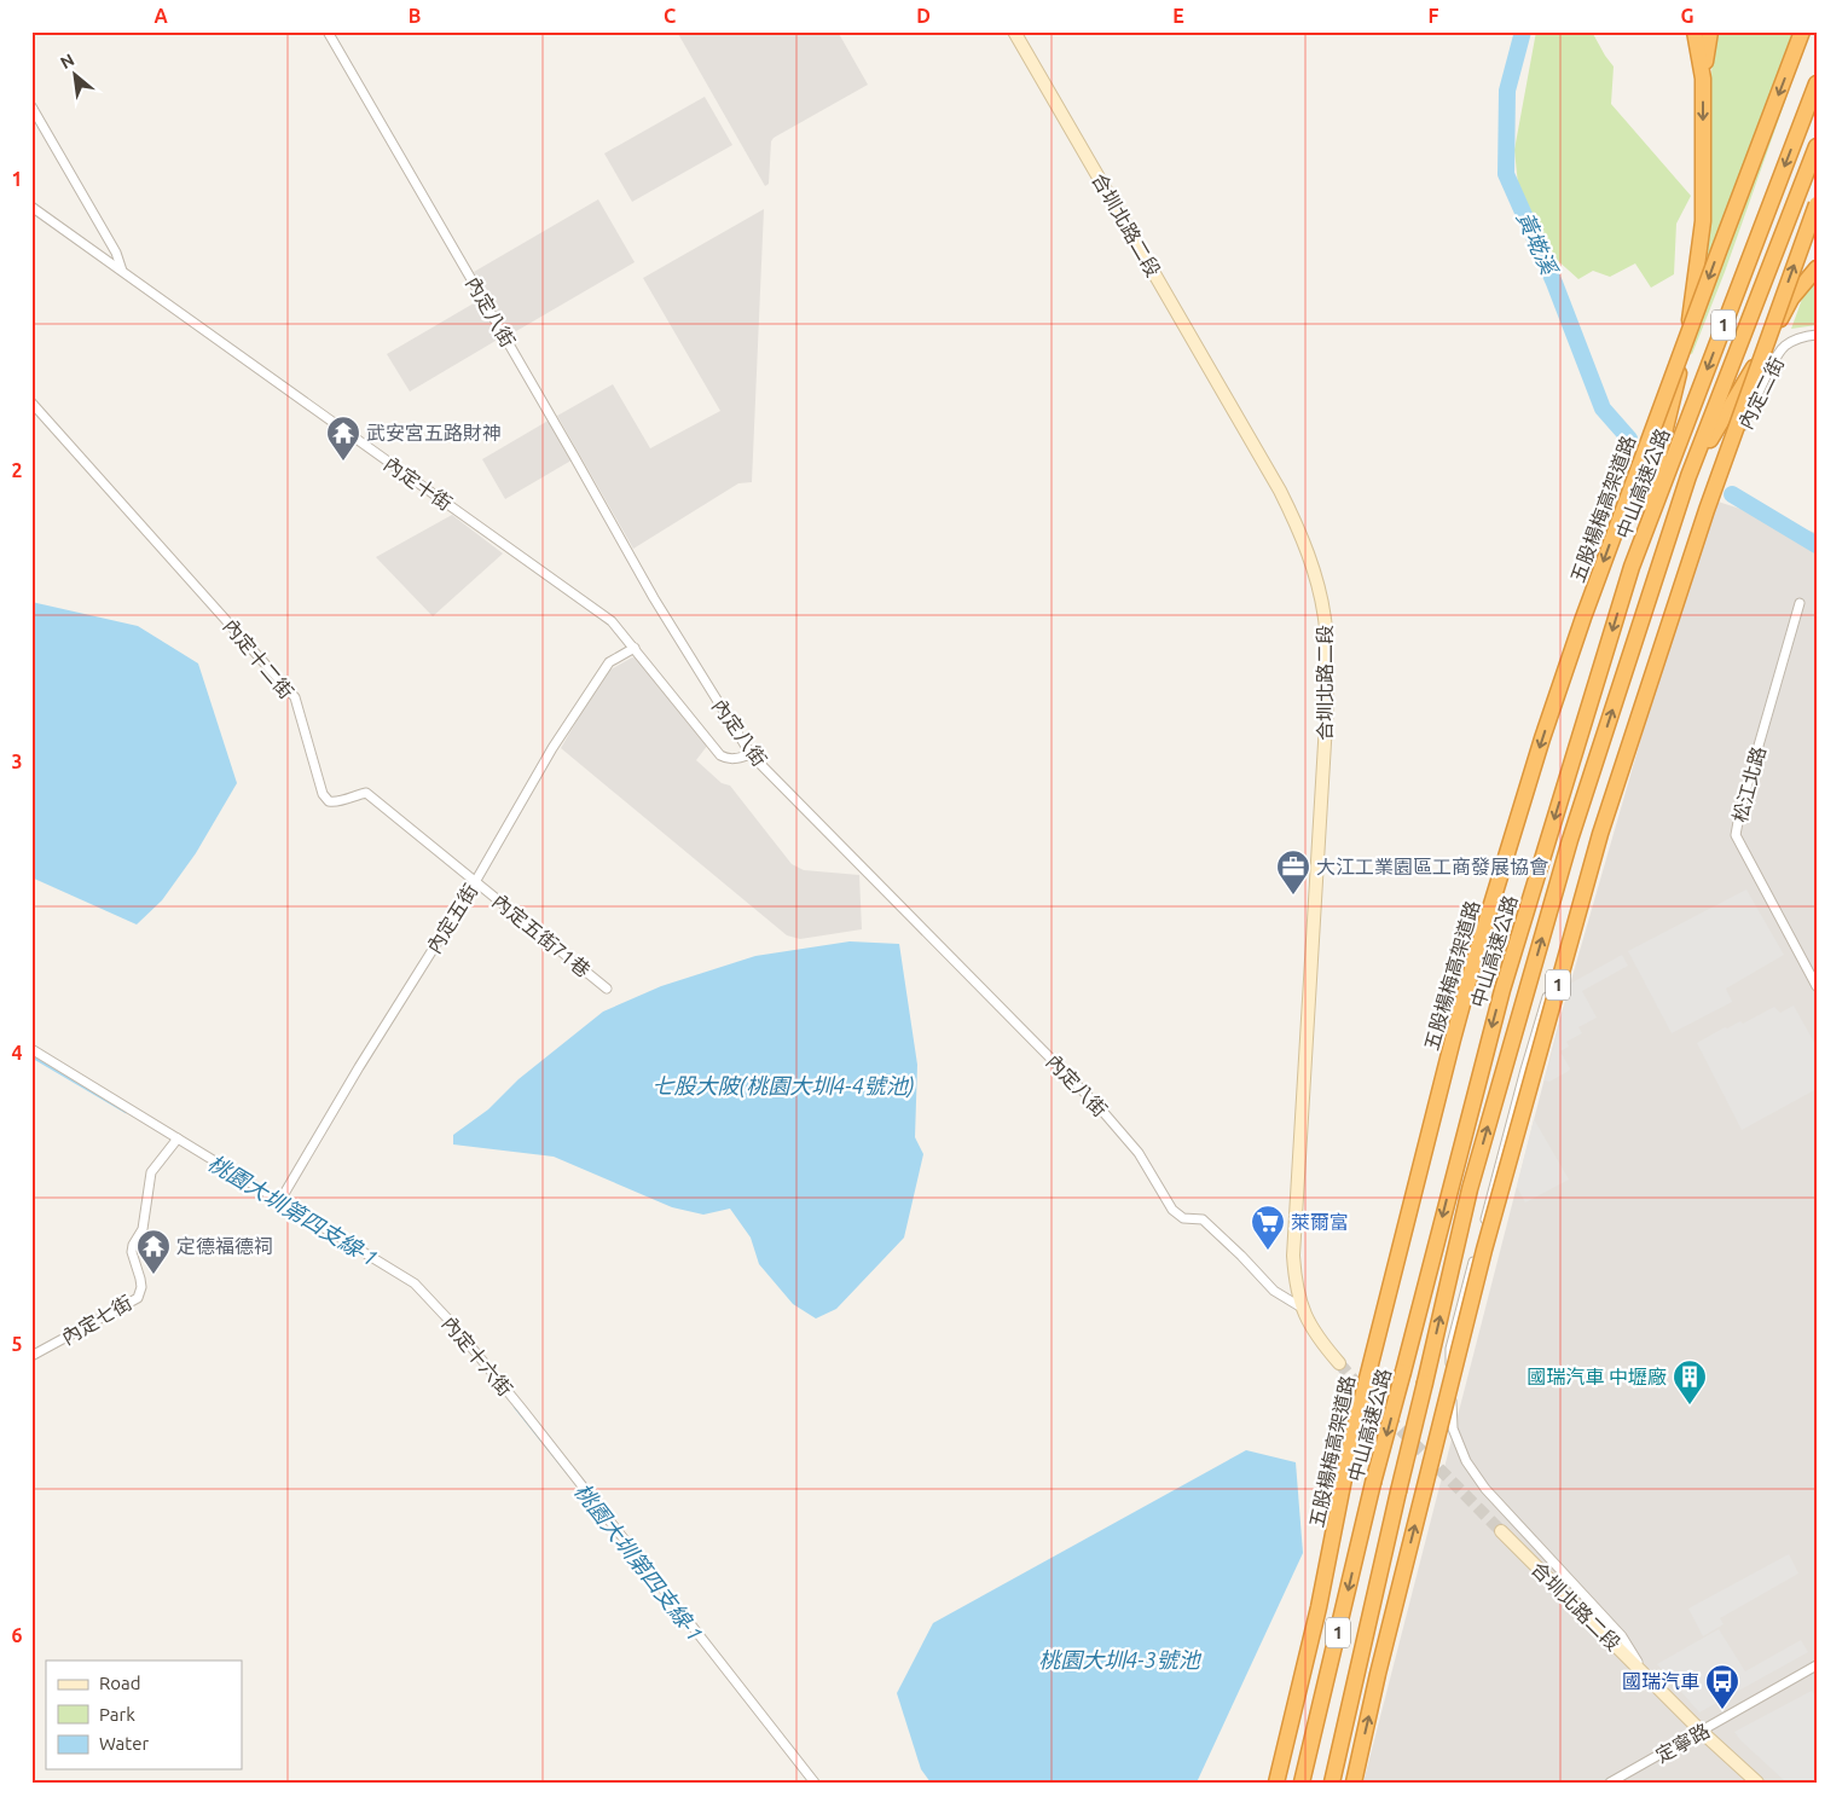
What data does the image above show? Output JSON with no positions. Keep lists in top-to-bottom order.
{
  "streets": {
    "highway": ["1", "中山高速公路", "五股楊梅高架道路"],
    "street": [
      "合圳北路二段",
      "內定八街",
      "內定二街",
      "內定十街",
      "內定十二街",
      "松江北路",
      "內定五街",
      "內定五街71巷",
      "內定七街",
      "內定十六街",
      "定寧路"
    ]
  },
  "crossings": [
    ["合圳北路二段", "內定八街"],
    ["合圳北路二段", "內定二街"],
    ["合圳北路二段", "定寧路"],
    ["內定八街", "內定十街"],
    ["內定十街", "內定五街"],
    ["內定十二街", "內定五街"],
    ["內定十二街", "內定五街71巷"],
    ["內定五街", "內定五街71巷"],
    ["內定五街", "內定十六街"],
    ["內定七街", "內定十六街"]
  ],
  "water": [
    "黃墘溪",
    "七股大陂(桃園大圳4-4號池)",
    "桃園大圳第四支線-1",
    "桃園大圳4-3號池"
  ],
  "places": {
    "temple": ["武安宮五路財神", "定德福德祠"],
    "office": ["大江工業園區工商發展協會"],
    "supermarket": ["萊爾富"],
    "building": ["國瑞汽車 中壢廠"],
    "bus stop": ["國瑞汽車"]
  },
  "legend": ["Road", "Park", "Water"],
  "north": "top left",
  "grid": {
    "columns": [
      "A",
      "B",
      "C",
      "D",
      "E",
      "F",
      "G"
    ],
    "rows": [
      "1",
      "2",
      "3",
      "4",
      "5",
      "6"
    ]
  }
}
